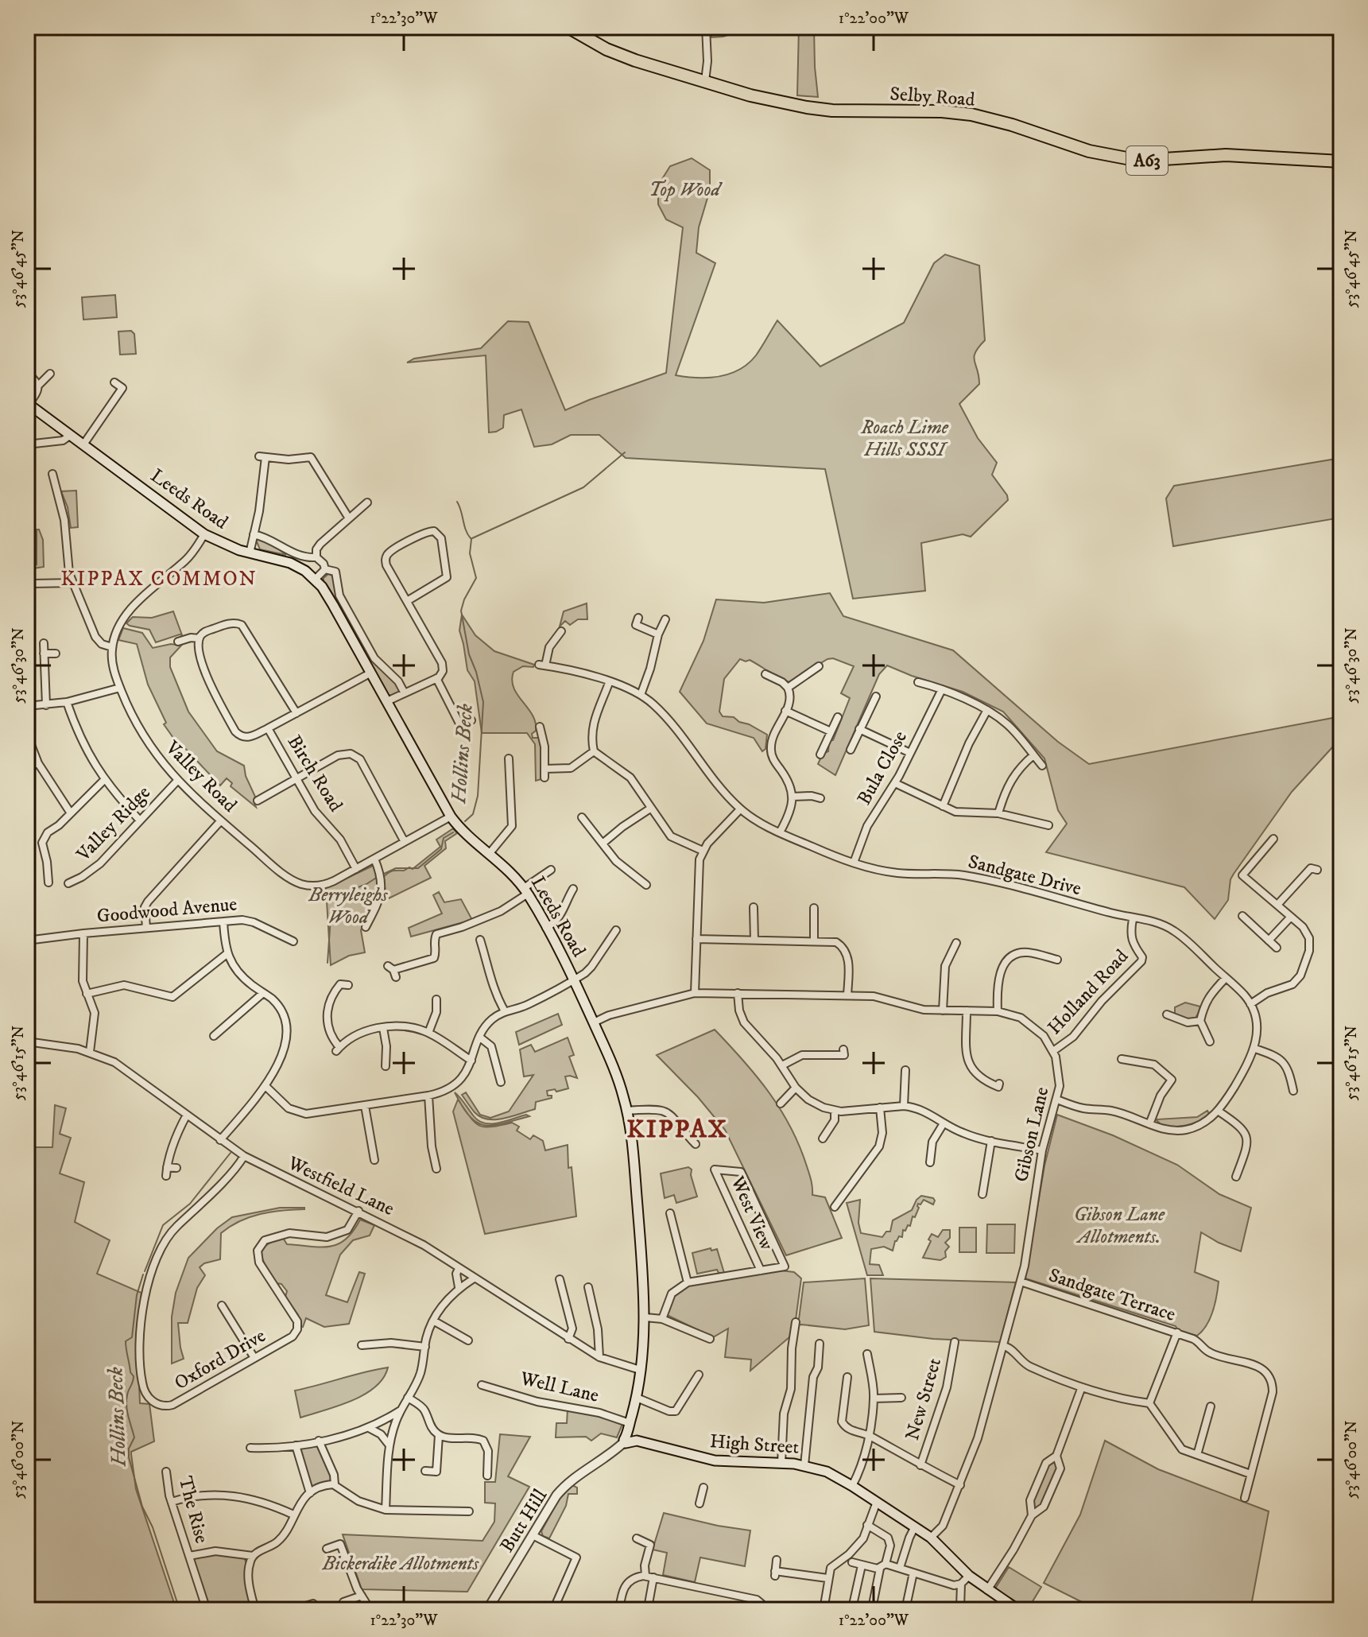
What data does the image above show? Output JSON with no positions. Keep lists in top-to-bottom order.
{
  "streets": {
    "highway": ["Selby Road", "A63"],
    "main road": ["Leeds Road", "High Street"],
    "street": [
      "Bula Close",
      "Birch Road",
      "Valley Road",
      "Valley Ridge",
      "Sandgate Drive",
      "Goodwood Avenue",
      "Holland Road",
      "Gibson Lane",
      "Westfield Lane",
      "West View",
      "Sandgate Terrace",
      "Oxford Drive",
      "Well Lane",
      "New Street",
      "The Rise",
      "Butt Hill"
    ]
  },
  "crossings": [
    ["Leeds Road", "Birch Road"],
    ["Leeds Road", "Valley Road"],
    ["Leeds Road", "Gibson Lane"],
    ["Leeds Road", "Westfield Lane"],
    ["Leeds Road", "Well Lane"],
    ["Leeds Road", "High Street"],
    ["Leeds Road", "Butt Hill"],
    ["Bula Close", "Sandgate Drive"],
    ["Birch Road", "Valley Road"],
    ["Valley Road", "Valley Ridge"],
    ["Sandgate Drive", "Holland Road"],
    ["Goodwood Avenue", "Westfield Lane"],
    ["Holland Road", "Gibson Lane"],
    ["Gibson Lane", "Sandgate Terrace"],
    ["Gibson Lane", "High Street"],
    ["Westfield Lane", "Oxford Drive"],
    ["High Street", "Butt Hill"]
  ],
  "districts": ["KIPPAX COMMON", "KIPPAX"],
  "water": ["Hollins Beck"],
  "parks": [
    "Top Wood",
    "Roach Lime Hills SSSI",
    "Berryleighs Wood",
    "Gibson Lane Allotments.",
    "Bickerdike Allotments"
  ],
  "coordinates": [
    "1°22'30\"W",
    "1°22'00\"W",
    "53°46'45\"N",
    "53°46'30\"N",
    "53°46'15\"N",
    "53°46'00\"N"
  ]
}
